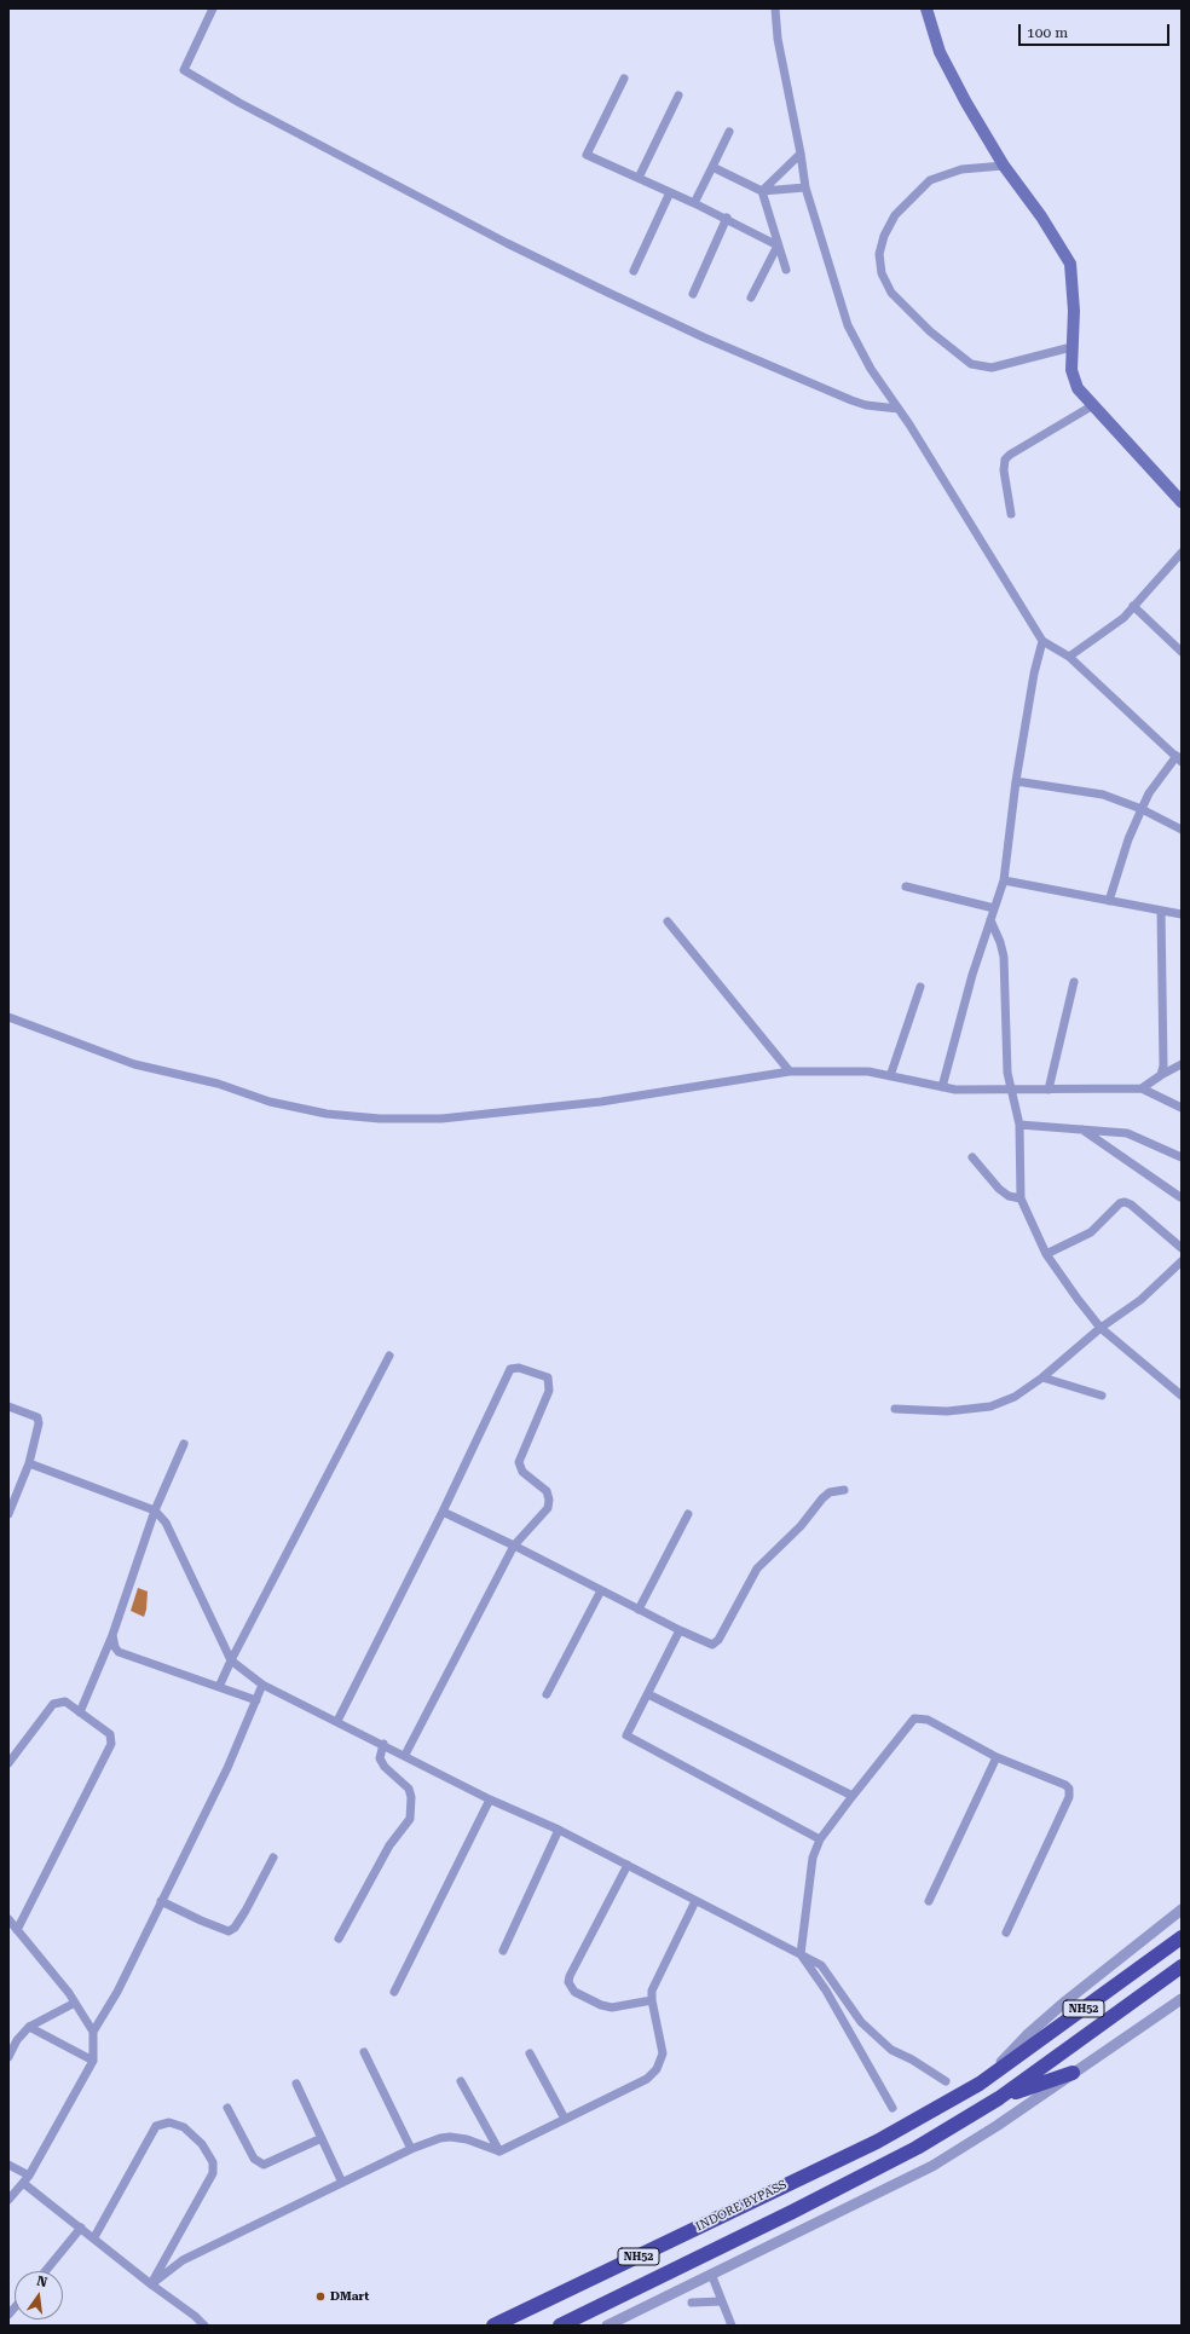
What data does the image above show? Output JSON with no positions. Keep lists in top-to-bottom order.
{
  "streets": {
    "highway": ["NH52", "INDORE BYPASS"]
  },
  "crossings": [
    ["NH52", "INDORE BYPASS"]
  ],
  "places": ["DMart"],
  "scale_bar": "100 m",
  "north": "top"
}
